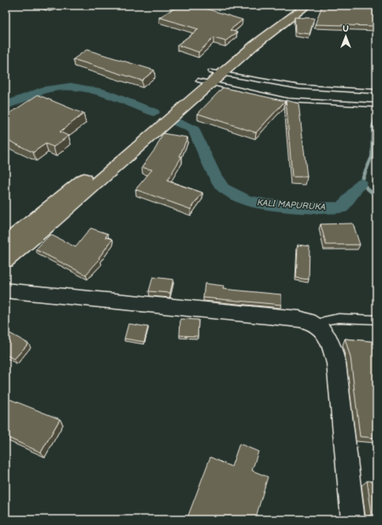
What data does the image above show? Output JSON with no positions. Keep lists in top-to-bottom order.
{
  "water": ["KALI MAPURUKA"],
  "north": "top"
}
